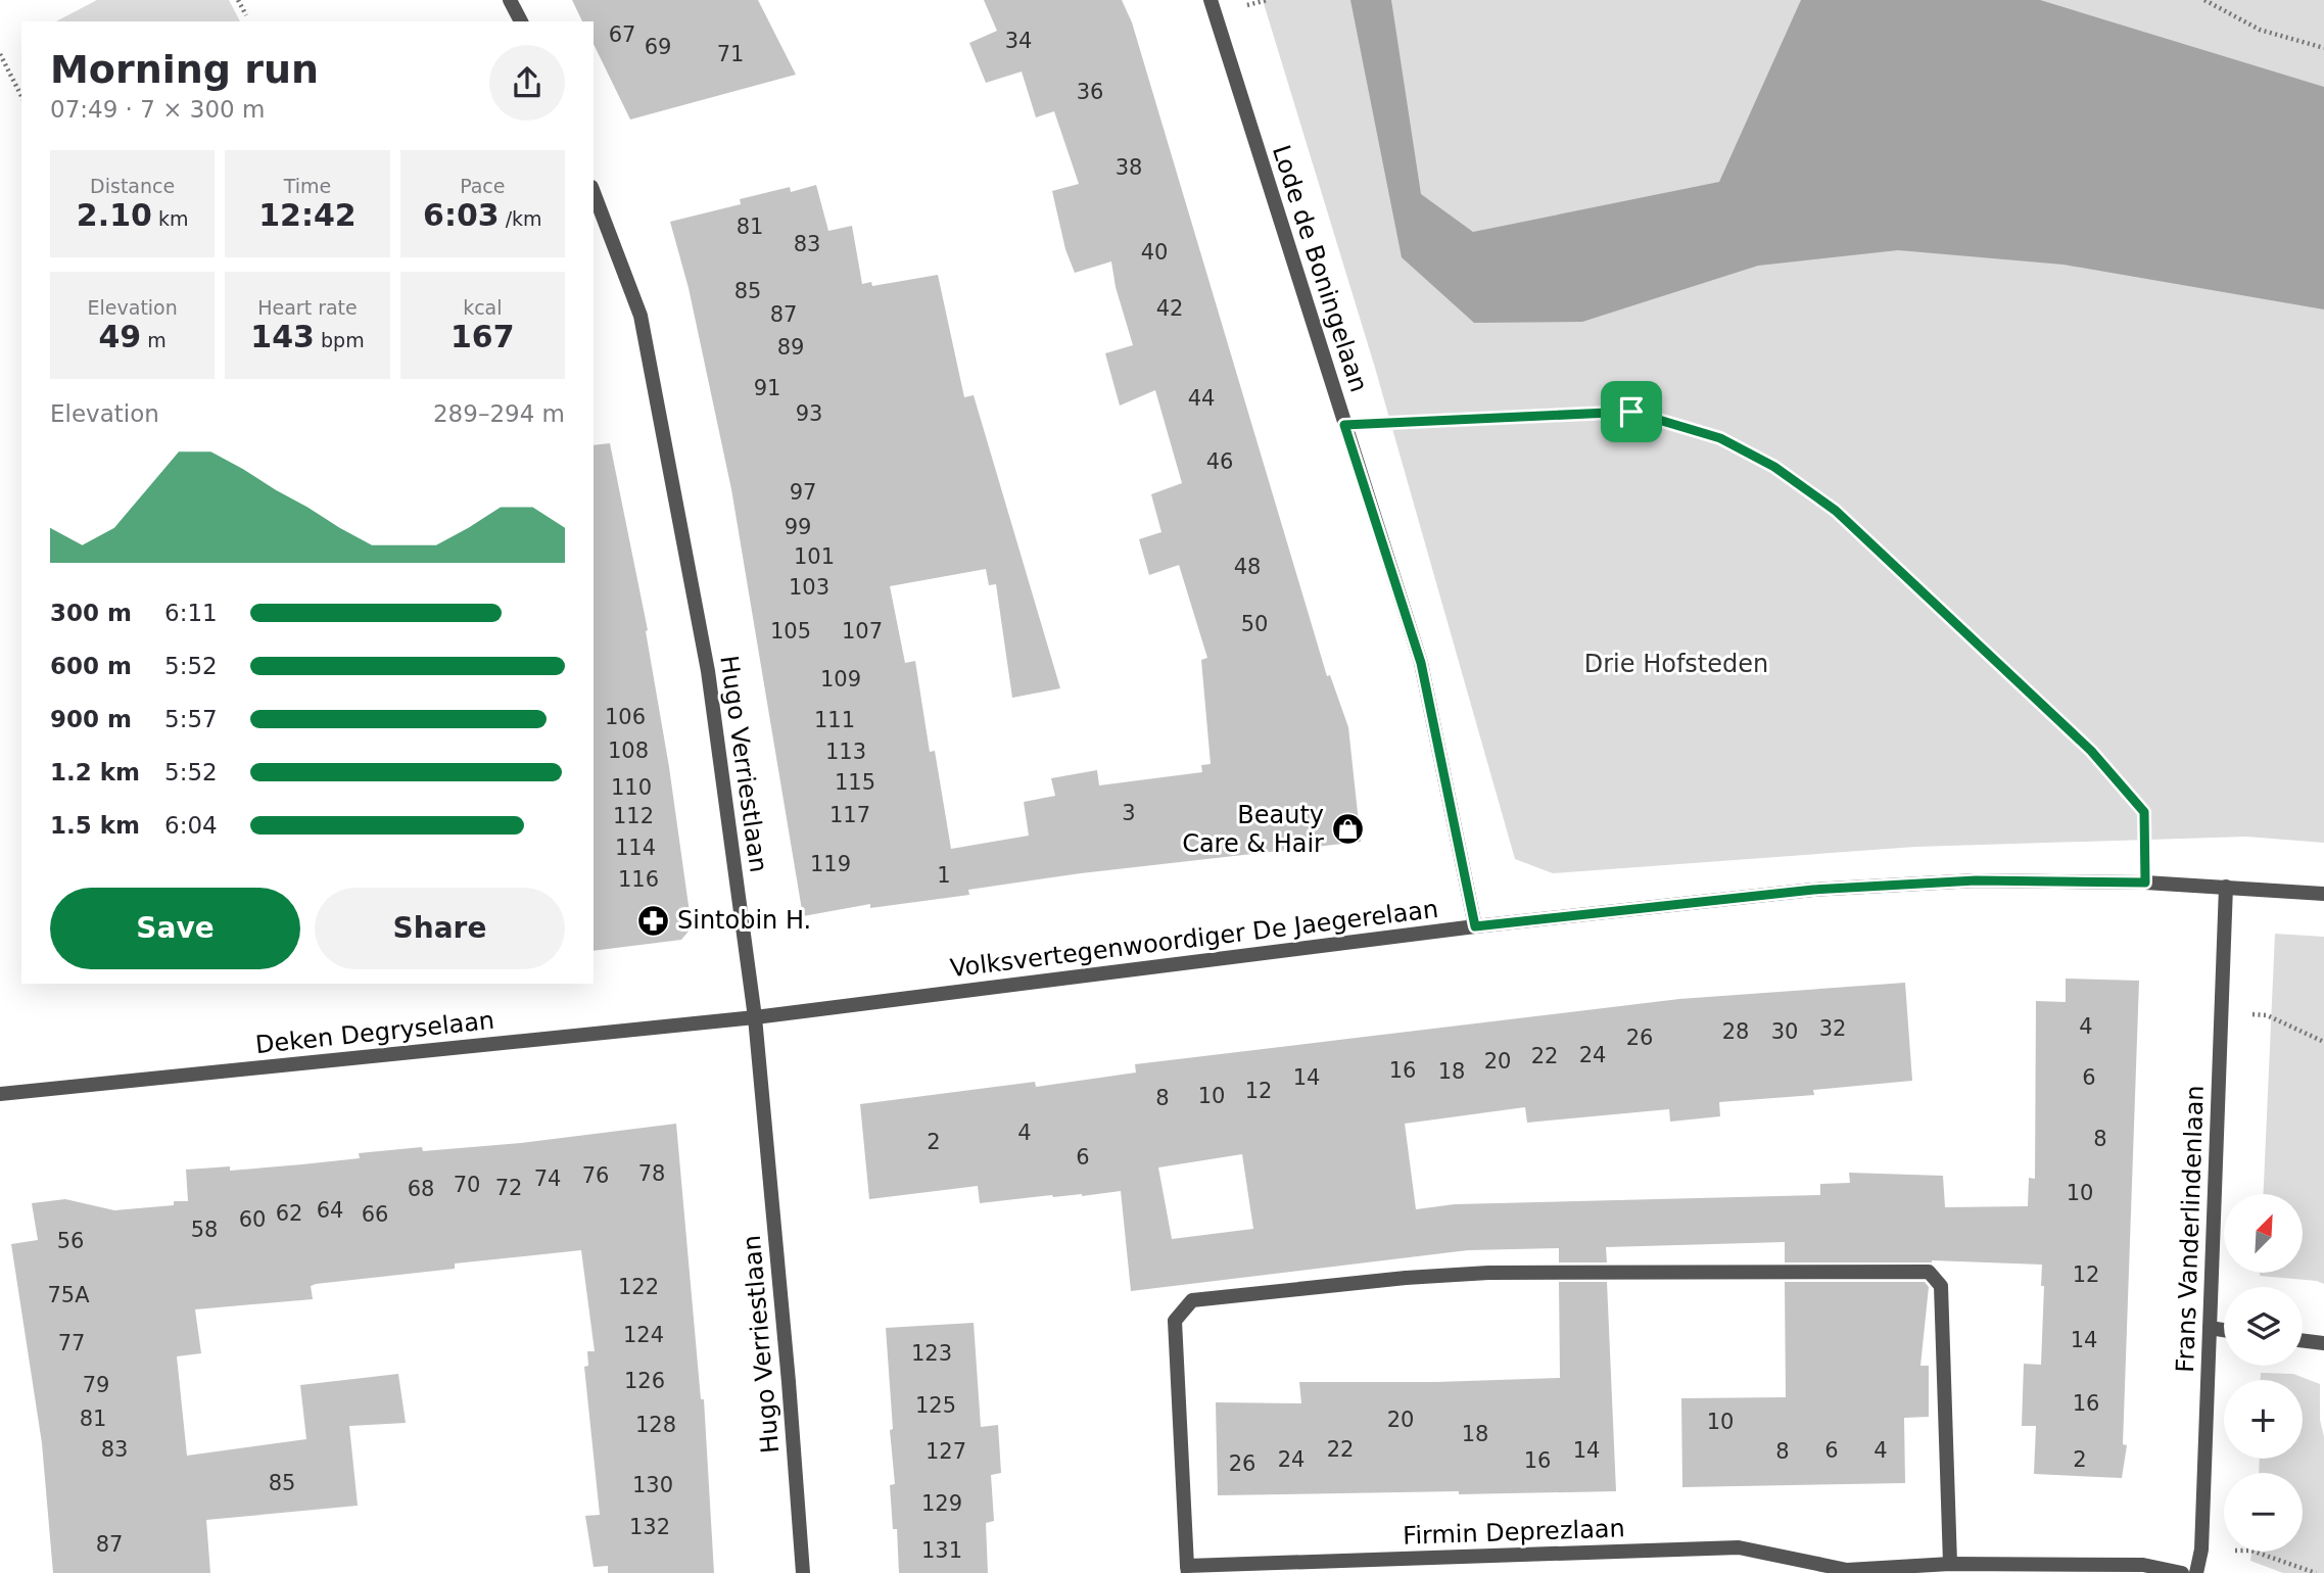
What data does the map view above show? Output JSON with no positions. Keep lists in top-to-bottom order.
{
  "streets": {
    "street": [
      "Lode de Boningelaan",
      "Hugo Verriestlaan",
      "Volksvertegenwoordiger De Jaegerelaan",
      "Deken Degryselaan",
      "Frans Vanderlindenlaan",
      "Firmin Deprezlaan"
    ]
  },
  "crossings": [
    ["Lode de Boningelaan", "Volksvertegenwoordiger De Jaegerelaan"],
    ["Hugo Verriestlaan", "Volksvertegenwoordiger De Jaegerelaan"],
    ["Hugo Verriestlaan", "Deken Degryselaan"],
    ["Volksvertegenwoordiger De Jaegerelaan", "Deken Degryselaan"],
    ["Volksvertegenwoordiger De Jaegerelaan", "Frans Vanderlindenlaan"]
  ],
  "parks": ["Drie Hofsteden"],
  "places": {
    "shop": ["Beauty Care & Hair"],
    "pharmacy": ["Sintobin H."]
  },
  "house_numbers": [
    "67",
    "34",
    "69",
    "71",
    "36",
    "38",
    "81",
    "83",
    "40",
    "85",
    "42",
    "87",
    "89",
    "91",
    "44",
    "93",
    "46",
    "97",
    "99",
    "101",
    "48",
    "103",
    "50",
    "105",
    "107",
    "109",
    "106",
    "111",
    "108",
    "113",
    "115",
    "110",
    "3",
    "117",
    "112",
    "114",
    "119",
    "1",
    "116",
    "4",
    "32",
    "28",
    "30",
    "26",
    "24",
    "22",
    "20",
    "16",
    "18",
    "14",
    "6",
    "12",
    "10",
    "8",
    "4",
    "8",
    "2",
    "6",
    "78",
    "76",
    "74",
    "70",
    "72",
    "68",
    "10",
    "64",
    "62",
    "66",
    "60",
    "58",
    "56",
    "12",
    "122",
    "75A",
    "124",
    "14",
    "77",
    "123",
    "126",
    "79",
    "16",
    "125",
    "81",
    "20",
    "10",
    "128",
    "18",
    "83",
    "22",
    "14",
    "6",
    "4",
    "127",
    "8",
    "24",
    "2",
    "16",
    "26",
    "85",
    "130",
    "129",
    "132",
    "87",
    "131"
  ],
  "north": "top right",
  "page": {
    "heading": ["Morning run", "07:49 · 7 × 300 m"],
    "stats": [
      ["Distance", "2.10 km"],
      ["Time", "12:42"],
      ["Pace", "6:03 /km"],
      ["Elevation", "49 m"],
      ["Heart rate", "143 bpm"],
      ["kcal", "167"]
    ],
    "chart": ["Elevation", "289–294 m"],
    "list": [
      {
        "name": "300 m",
        "note": "6:11"
      },
      {
        "name": "600 m",
        "note": "5:52"
      },
      {
        "name": "900 m",
        "note": "5:57"
      },
      {
        "name": "1.2 km",
        "note": "5:52"
      },
      {
        "name": "1.5 km",
        "note": "6:04"
      }
    ],
    "buttons": ["Save", "Share"],
    "map_buttons": ["+", "−"]
  }
}
